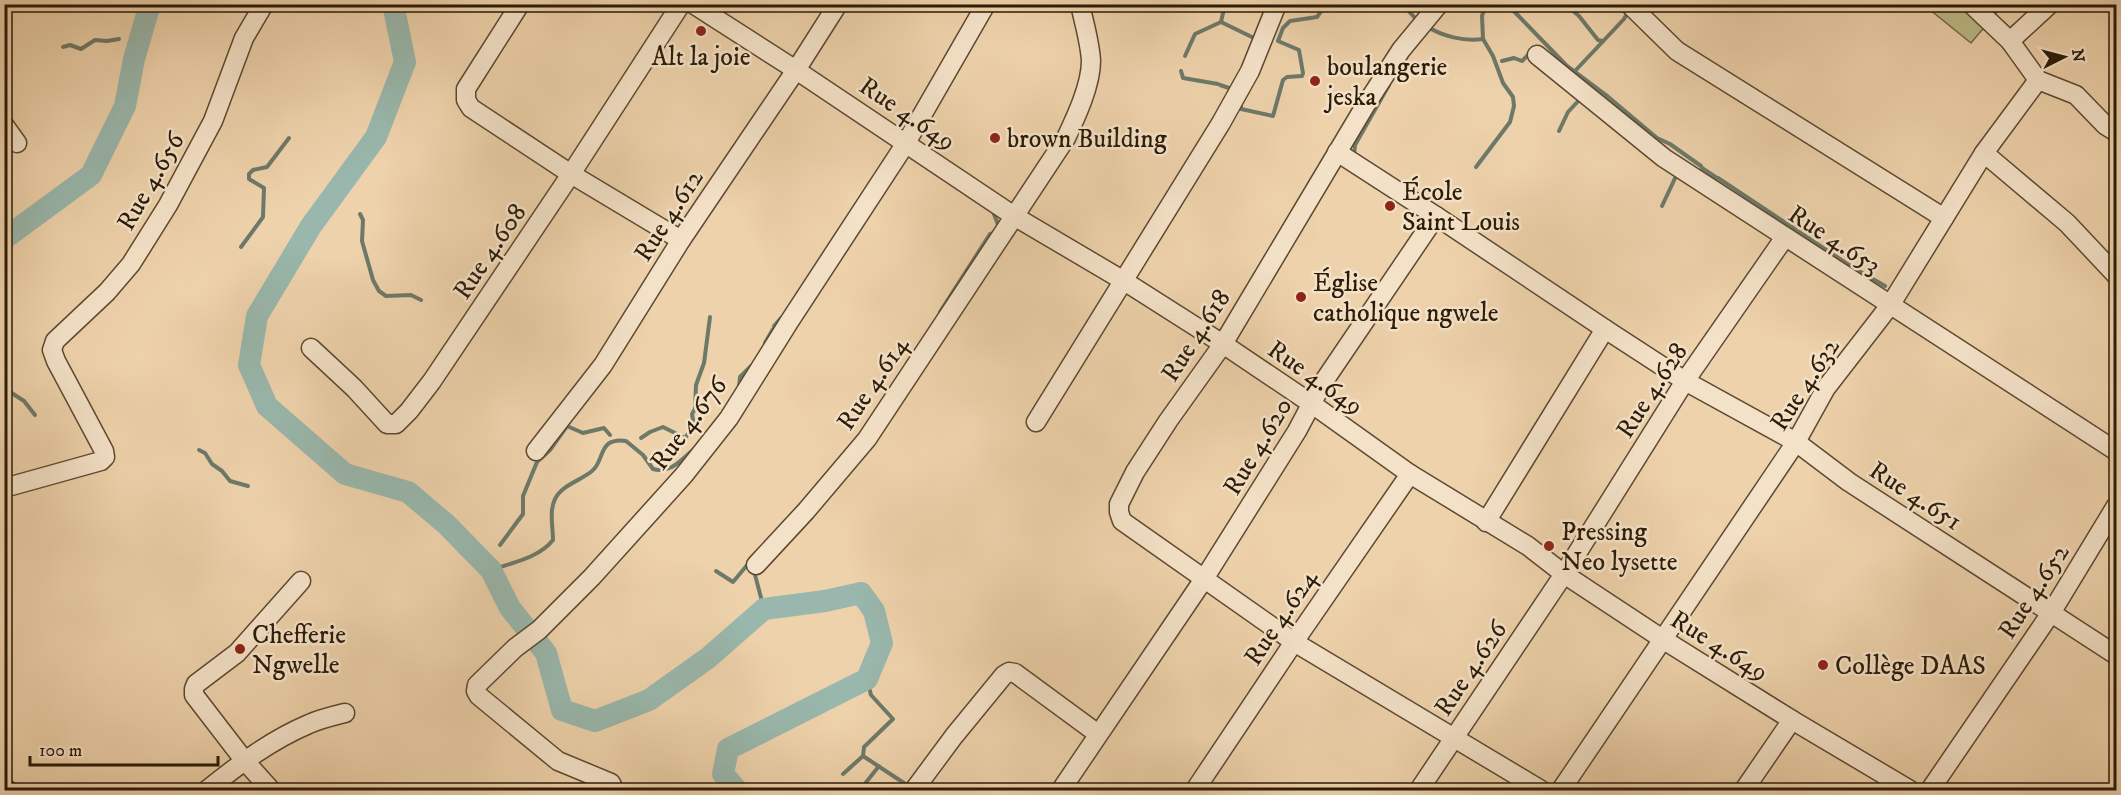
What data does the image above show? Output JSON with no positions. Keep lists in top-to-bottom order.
{
  "streets": {
    "street": [
      "Rue 4.649",
      "Rue 4.656",
      "Rue 4.612",
      "Rue 4.653",
      "Rue 4.608",
      "Rue 4.618",
      "Rue 4.614",
      "Rue 4.632",
      "Rue 4.628",
      "Rue 4.676",
      "Rue 4.620",
      "Rue 4.651",
      "Rue 4.652",
      "Rue 4.624",
      "Rue 4.626"
    ]
  },
  "crossings": [
    ["Rue 4.649", "Rue 4.612"],
    ["Rue 4.649", "Rue 4.618"],
    ["Rue 4.649", "Rue 4.614"],
    ["Rue 4.649", "Rue 4.632"],
    ["Rue 4.649", "Rue 4.628"],
    ["Rue 4.649", "Rue 4.676"],
    ["Rue 4.649", "Rue 4.620"],
    ["Rue 4.649", "Rue 4.624"],
    ["Rue 4.649", "Rue 4.626"],
    ["Rue 4.653", "Rue 4.632"],
    ["Rue 4.653", "Rue 4.628"],
    ["Rue 4.618", "Rue 4.620"],
    ["Rue 4.618", "Rue 4.624"],
    ["Rue 4.618", "Rue 4.626"],
    ["Rue 4.632", "Rue 4.651"],
    ["Rue 4.628", "Rue 4.651"],
    ["Rue 4.628", "Rue 4.626"],
    ["Rue 4.651", "Rue 4.652"]
  ],
  "places": [
    "Alt la joie",
    "boulangerie jeska",
    "brown Building",
    "École Saint Louis",
    "Église catholique ngwele",
    "Pressing Neo lysette",
    "Chefferie Ngwelle",
    "Collège DAAS"
  ],
  "scale_bar": "100 m",
  "north": "right"
}
